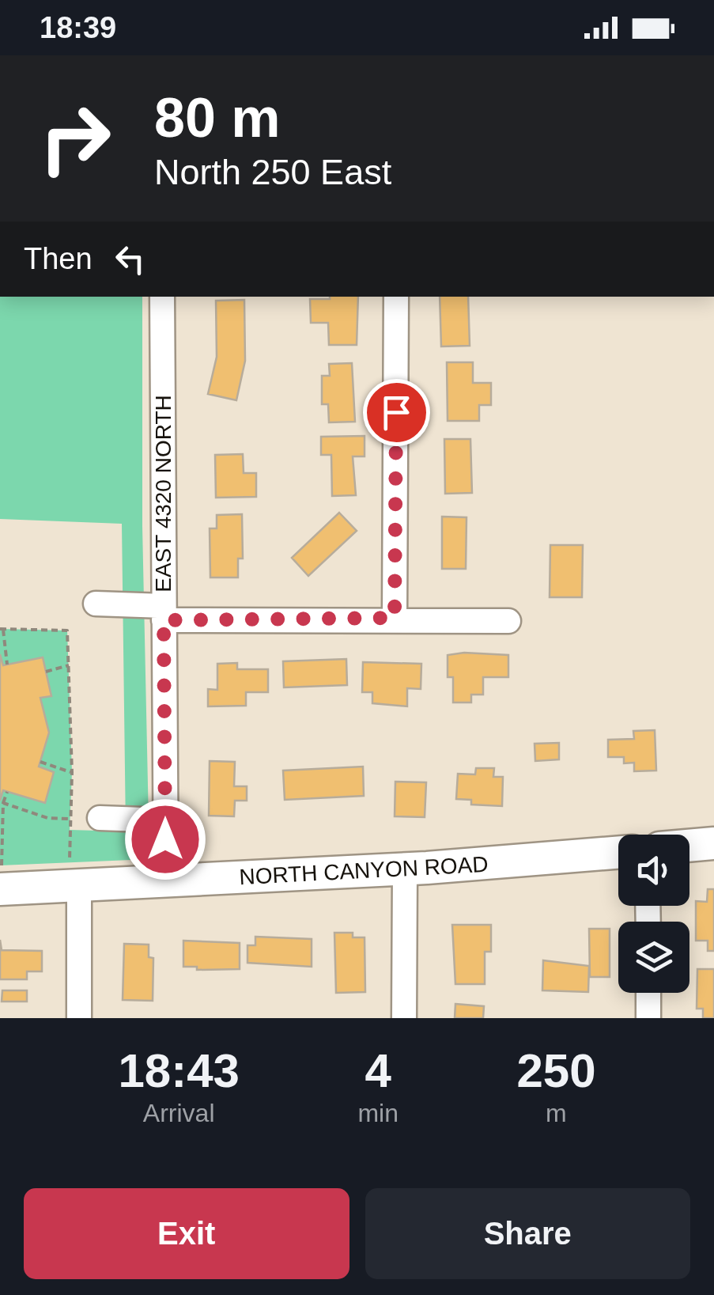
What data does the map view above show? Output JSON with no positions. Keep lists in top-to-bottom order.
{
  "streets": {
    "main road": ["NORTH CANYON ROAD"],
    "street": ["EAST 4320 NORTH"]
  },
  "crossings": [
    ["EAST 4320 NORTH", "NORTH CANYON ROAD"]
  ],
  "page": {
    "status": "18:39",
    "turn": ["80 m", "North 250 East"],
    "then": "Then",
    "eta": [
      "18:43",
      "Arrival",
      "4",
      "min",
      "250",
      "m"
    ],
    "buttons": ["Exit", "Share"]
  }
}
